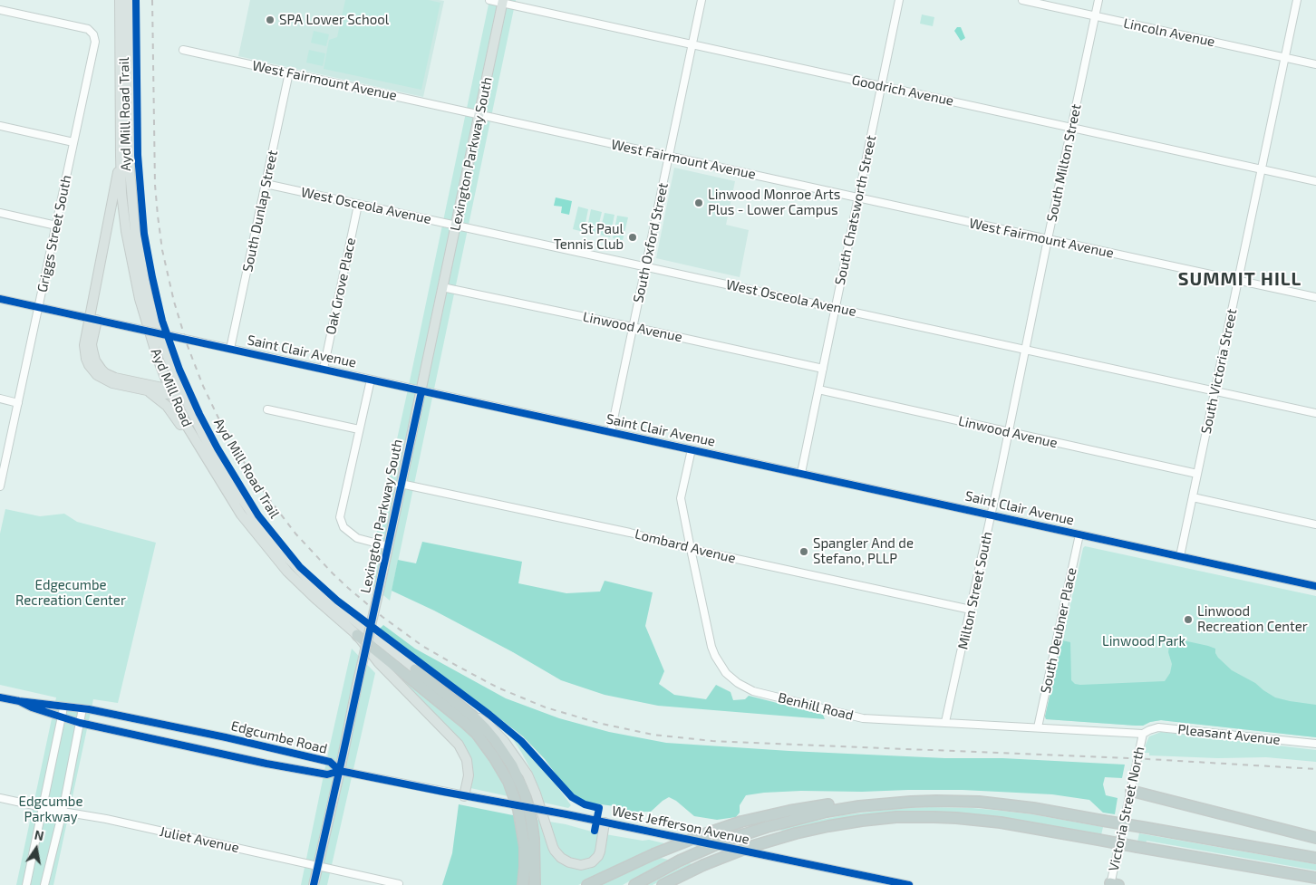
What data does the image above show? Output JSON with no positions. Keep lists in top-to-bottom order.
{
  "streets": {
    "highway": ["Ayd Mill Road"],
    "main road": ["Lexington Parkway South"],
    "street": [
      "Lincoln Avenue",
      "West Fairmount Avenue",
      "Goodrich Avenue",
      "South Milton Street",
      "West Osceola Avenue",
      "South Chatsworth Street",
      "South Dunlap Street",
      "Griggs Street South",
      "South Oxford Street",
      "Oak Grove Place",
      "Linwood Avenue",
      "Saint Clair Avenue",
      "South Victoria Street",
      "Lombard Avenue",
      "Milton Street South",
      "South Deubner Place",
      "Benhill Road",
      "Pleasant Avenue",
      "Edgcumbe Road",
      "Victoria Street North",
      "West Jefferson Avenue",
      "Juliet Avenue"
    ],
    "cycle path": ["Ayd Mill Road Trail"]
  },
  "crossings": [
    ["Lincoln Avenue", "South Milton Street"],
    ["Lincoln Avenue", "South Victoria Street"],
    ["West Fairmount Avenue", "Lexington Parkway South"],
    ["West Fairmount Avenue", "South Milton Street"],
    ["West Fairmount Avenue", "South Chatsworth Street"],
    ["West Fairmount Avenue", "South Dunlap Street"],
    ["West Fairmount Avenue", "South Oxford Street"],
    ["West Fairmount Avenue", "South Victoria Street"],
    ["Goodrich Avenue", "Lexington Parkway South"],
    ["Goodrich Avenue", "South Milton Street"],
    ["Goodrich Avenue", "South Chatsworth Street"],
    ["Goodrich Avenue", "South Oxford Street"],
    ["Goodrich Avenue", "South Victoria Street"],
    ["Lexington Parkway South", "West Osceola Avenue"],
    ["Lexington Parkway South", "Linwood Avenue"],
    ["Lexington Parkway South", "Saint Clair Avenue"],
    ["Lexington Parkway South", "Lombard Avenue"],
    ["Lexington Parkway South", "Edgcumbe Road"],
    ["Lexington Parkway South", "West Jefferson Avenue"],
    ["Lexington Parkway South", "Juliet Avenue"],
    ["South Milton Street", "West Osceola Avenue"],
    ["South Milton Street", "Linwood Avenue"],
    ["South Milton Street", "Milton Street South"],
    ["West Osceola Avenue", "South Chatsworth Street"],
    ["West Osceola Avenue", "South Dunlap Street"],
    ["West Osceola Avenue", "South Oxford Street"],
    ["West Osceola Avenue", "Oak Grove Place"],
    ["West Osceola Avenue", "South Victoria Street"],
    ["South Chatsworth Street", "Linwood Avenue"],
    ["South Chatsworth Street", "Saint Clair Avenue"],
    ["South Dunlap Street", "Saint Clair Avenue"],
    ["Griggs Street South", "Saint Clair Avenue"],
    ["South Oxford Street", "Linwood Avenue"],
    ["South Oxford Street", "Saint Clair Avenue"],
    ["Oak Grove Place", "Saint Clair Avenue"],
    ["Linwood Avenue", "South Victoria Street"],
    ["Linwood Avenue", "Milton Street South"],
    ["Saint Clair Avenue", "South Victoria Street"],
    ["Saint Clair Avenue", "Milton Street South"],
    ["Saint Clair Avenue", "South Deubner Place"],
    ["Saint Clair Avenue", "Benhill Road"],
    ["Ayd Mill Road", "West Jefferson Avenue"],
    ["Lombard Avenue", "Milton Street South"],
    ["Lombard Avenue", "Benhill Road"],
    ["Milton Street South", "Benhill Road"],
    ["South Deubner Place", "Benhill Road"],
    ["Benhill Road", "Pleasant Avenue"],
    ["Benhill Road", "Victoria Street North"],
    ["Pleasant Avenue", "Victoria Street North"],
    ["Edgcumbe Road", "West Jefferson Avenue"]
  ],
  "districts": ["SUMMIT HILL"],
  "parks": ["Edgecumbe Recreation Center", "Linwood Park", "Edgcumbe Parkway"],
  "places": [
    "SPA Lower School",
    "Linwood Monroe Arts Plus - Lower Campus",
    "St Paul Tennis Club",
    "Spangler And de Stefano, PLLP",
    "Linwood Recreation Center"
  ],
  "north": "top"
}
